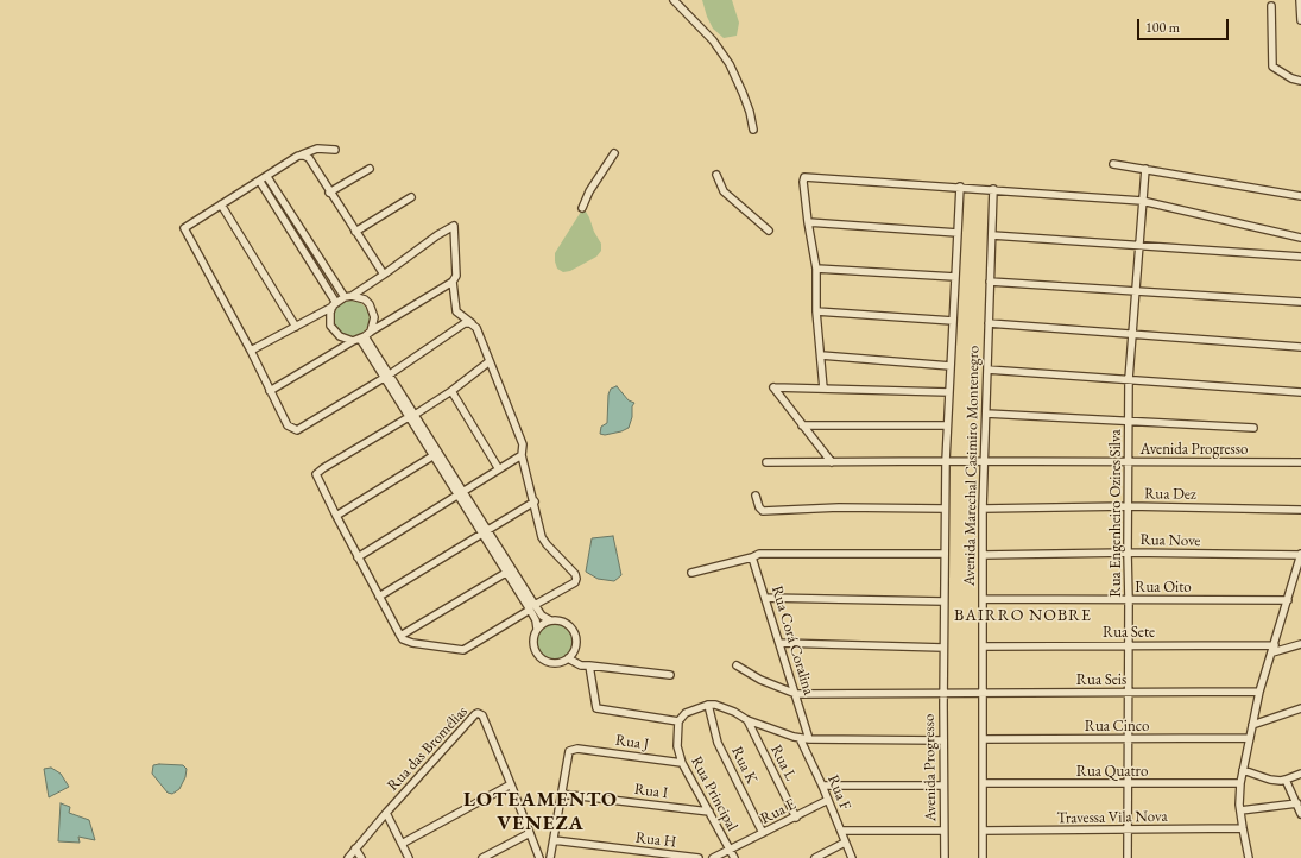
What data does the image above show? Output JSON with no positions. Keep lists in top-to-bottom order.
{
  "streets": {
    "street": [
      "Avenida Progresso",
      "Avenida Marechal Casimiro Montenegro",
      "Rua Dez",
      "Rua Engenheiro Ozires Silva",
      "Rua Nove",
      "Rua Oito",
      "Rua Sete",
      "Rua Corá Coralina",
      "Rua Seis",
      "Rua Cinco",
      "Rua J",
      "Rua das Bromélias",
      "Rua L",
      "Rua K",
      "Rua Quatro",
      "Rua I",
      "Rua F",
      "Rua Principal",
      "Rua E",
      "Travessa Vila Nova",
      "Rua H"
    ]
  },
  "crossings": [
    ["Avenida Progresso", "Avenida Marechal Casimiro Montenegro"],
    ["Avenida Progresso", "Rua Engenheiro Ozires Silva"],
    ["Avenida Progresso", "Rua Seis"],
    ["Avenida Marechal Casimiro Montenegro", "Rua Dez"],
    ["Avenida Marechal Casimiro Montenegro", "Rua Nove"],
    ["Avenida Marechal Casimiro Montenegro", "Rua Oito"],
    ["Avenida Marechal Casimiro Montenegro", "Rua Sete"],
    ["Avenida Marechal Casimiro Montenegro", "Rua Seis"],
    ["Avenida Marechal Casimiro Montenegro", "Rua Cinco"],
    ["Avenida Marechal Casimiro Montenegro", "Rua Quatro"],
    ["Avenida Marechal Casimiro Montenegro", "Travessa Vila Nova"],
    ["Rua Dez", "Rua Engenheiro Ozires Silva"],
    ["Rua Engenheiro Ozires Silva", "Rua Nove"],
    ["Rua Engenheiro Ozires Silva", "Rua Oito"],
    ["Rua Engenheiro Ozires Silva", "Rua Sete"],
    ["Rua Engenheiro Ozires Silva", "Rua Seis"],
    ["Rua Engenheiro Ozires Silva", "Rua Cinco"],
    ["Rua Engenheiro Ozires Silva", "Rua Quatro"],
    ["Rua Engenheiro Ozires Silva", "Travessa Vila Nova"],
    ["Rua Corá Coralina", "Rua Seis"],
    ["Rua J", "Rua I"],
    ["Rua J", "Rua Principal"],
    ["Rua L", "Rua E"],
    ["Rua K", "Rua E"],
    ["Rua I", "Rua Principal"],
    ["Rua F", "Rua E"],
    ["Rua Principal", "Rua E"]
  ],
  "districts": ["BAIRRO NOBRE", "LOTEAMENTO VENEZA"],
  "scale_bar": "100 m"
}
